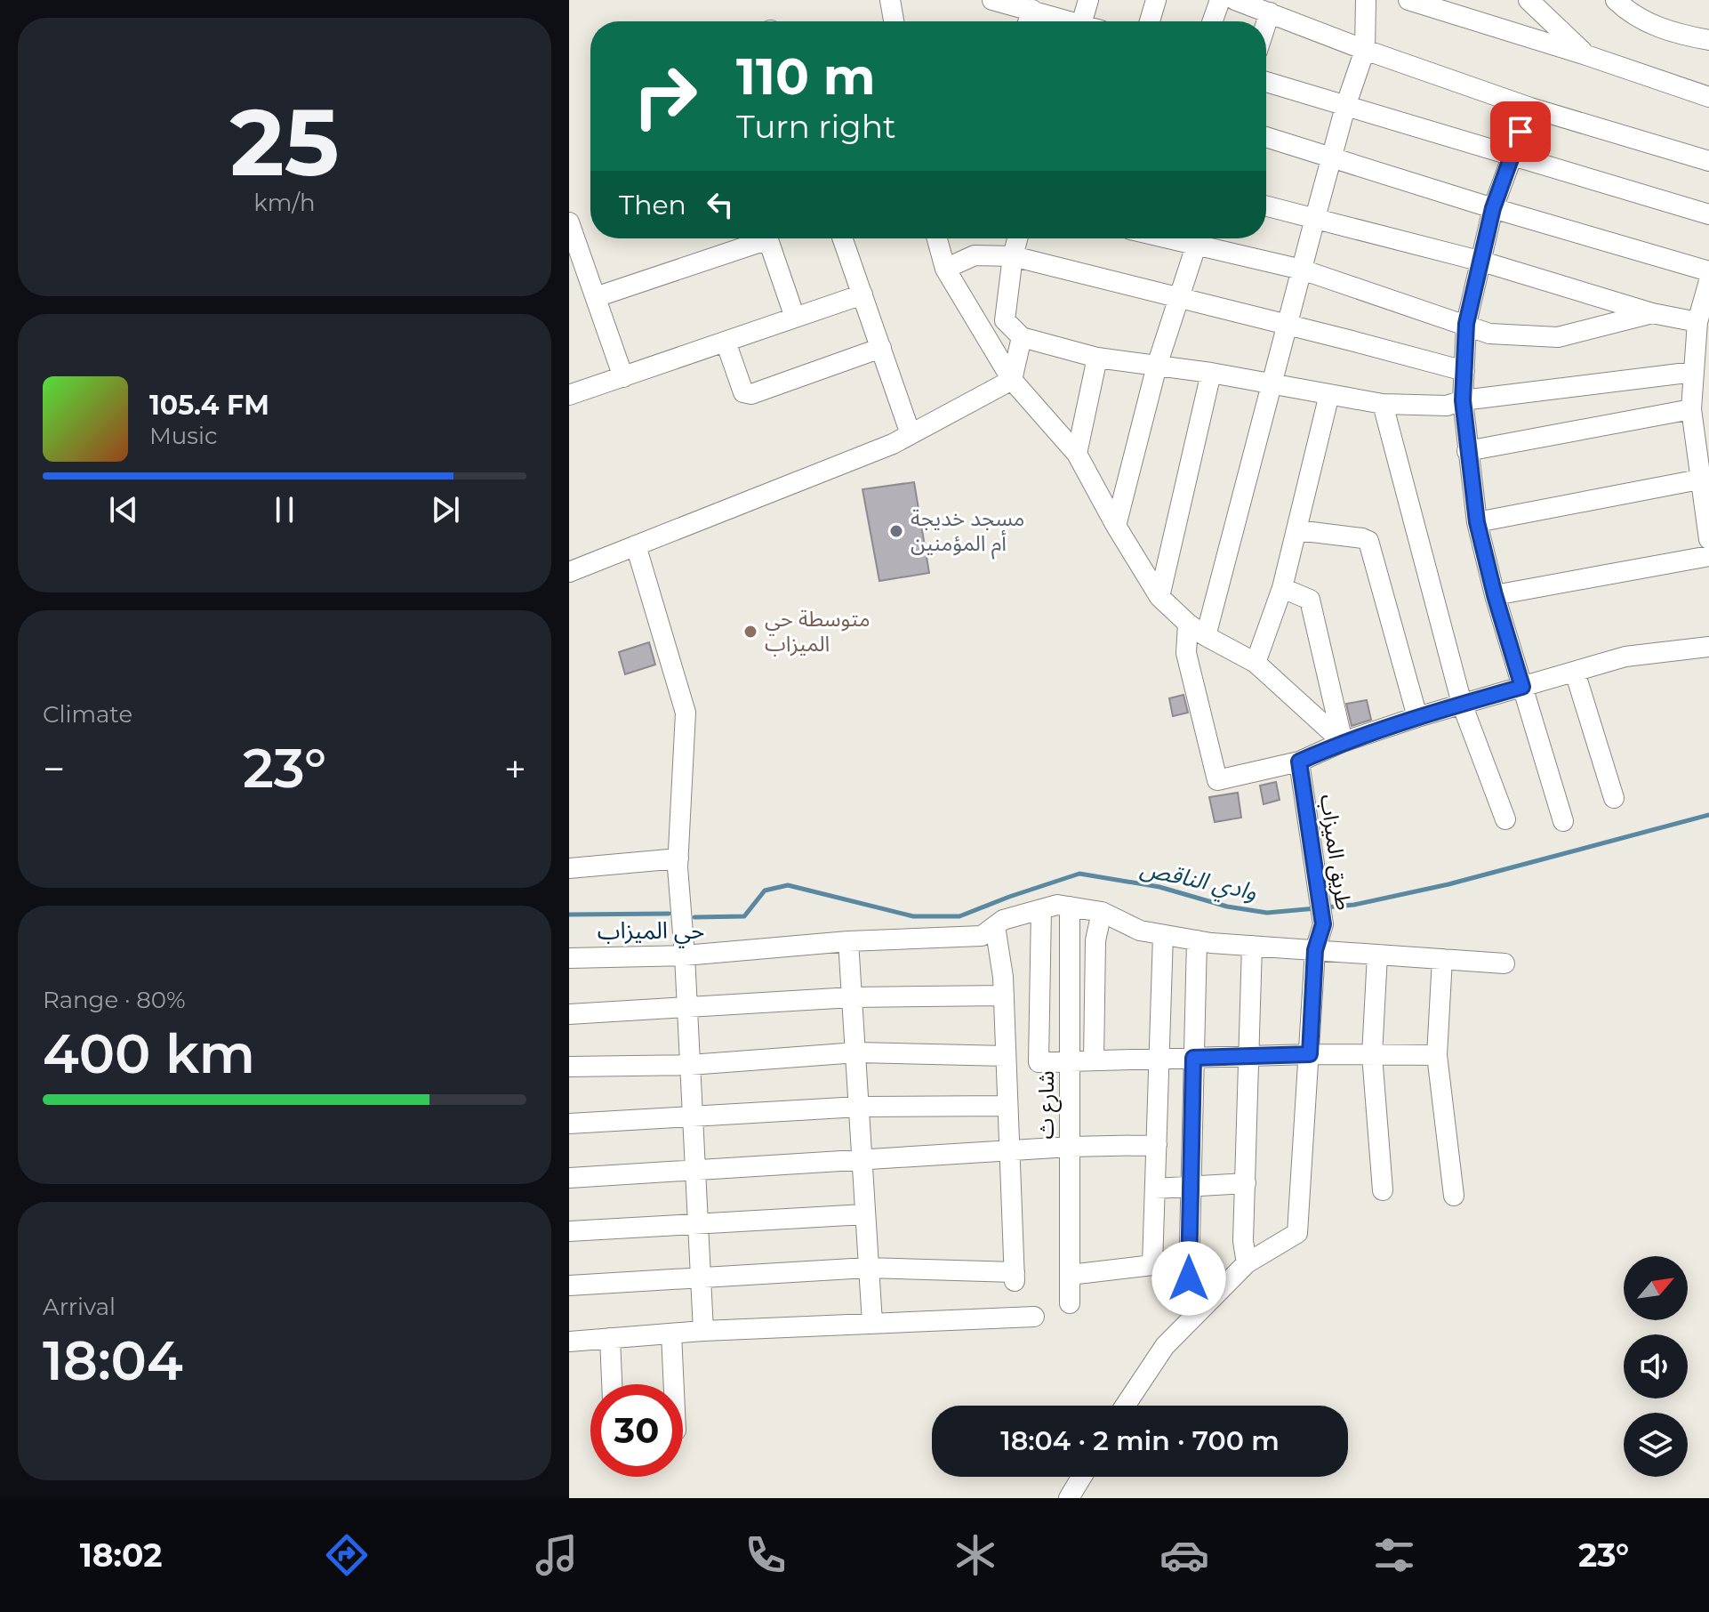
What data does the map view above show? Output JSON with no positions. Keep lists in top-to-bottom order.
{
  "streets": {
    "street": ["طريق الميزاب", "شارع ث"]
  },
  "districts": ["حي الميزاب"],
  "water": ["وادي الناقص"],
  "places": ["مسجد خديجة أم المؤمنين", "متوسطة حي الميزاب"],
  "north": "top right",
  "page": {
    "tile": [
      ["25", "km/h"],
      "Climate",
      ["Range · 80%", "400 km"],
      ["Arrival", "18:04"]
    ],
    "turn": ["110 m", "Turn right"],
    "then": "Then",
    "song": ["105.4 FM", "Music"],
    "heat": ["−", "23°", "+"],
    "limit": "30",
    "trip": "18:04 · 2 min · 700 m",
    "tabs": ["18:02", "23°"]
  }
}
